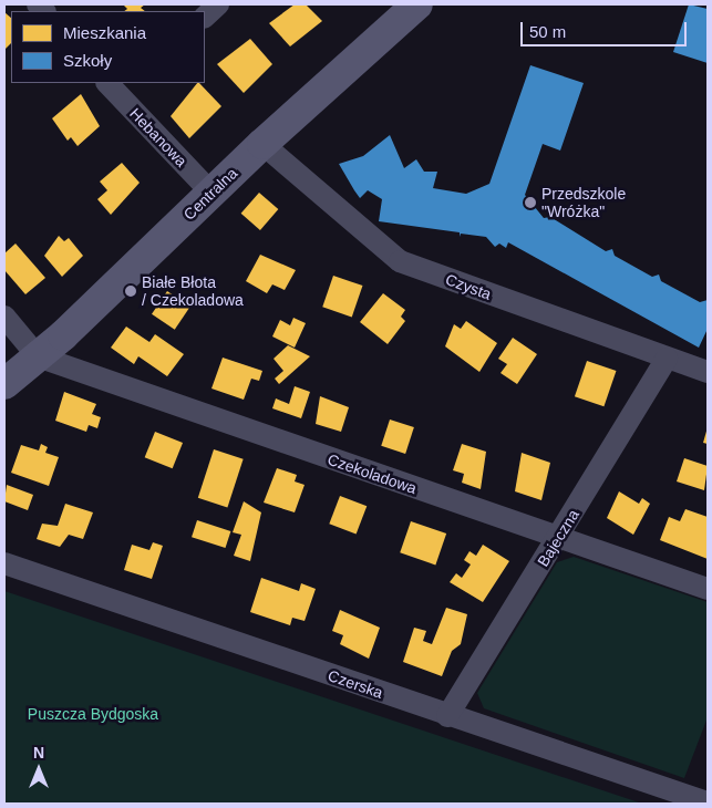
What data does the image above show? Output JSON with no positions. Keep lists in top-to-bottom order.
{
  "streets": {
    "street": [
      "Hebanowa",
      "Centralna",
      "Czysta",
      "Czekoladowa",
      "Bajeczna",
      "Czerska"
    ]
  },
  "crossings": [
    ["Hebanowa", "Centralna"],
    ["Centralna", "Czysta"],
    ["Centralna", "Czekoladowa"],
    ["Czysta", "Bajeczna"],
    ["Czekoladowa", "Bajeczna"],
    ["Bajeczna", "Czerska"]
  ],
  "parks": ["Puszcza Bydgoska"],
  "places": ["Przedszkole \"Wróżka\"", "Białe Błota / Czekoladowa"],
  "legend": ["Mieszkania", "Szkoły"],
  "scale_bar": "50 m",
  "north": "top"
}
